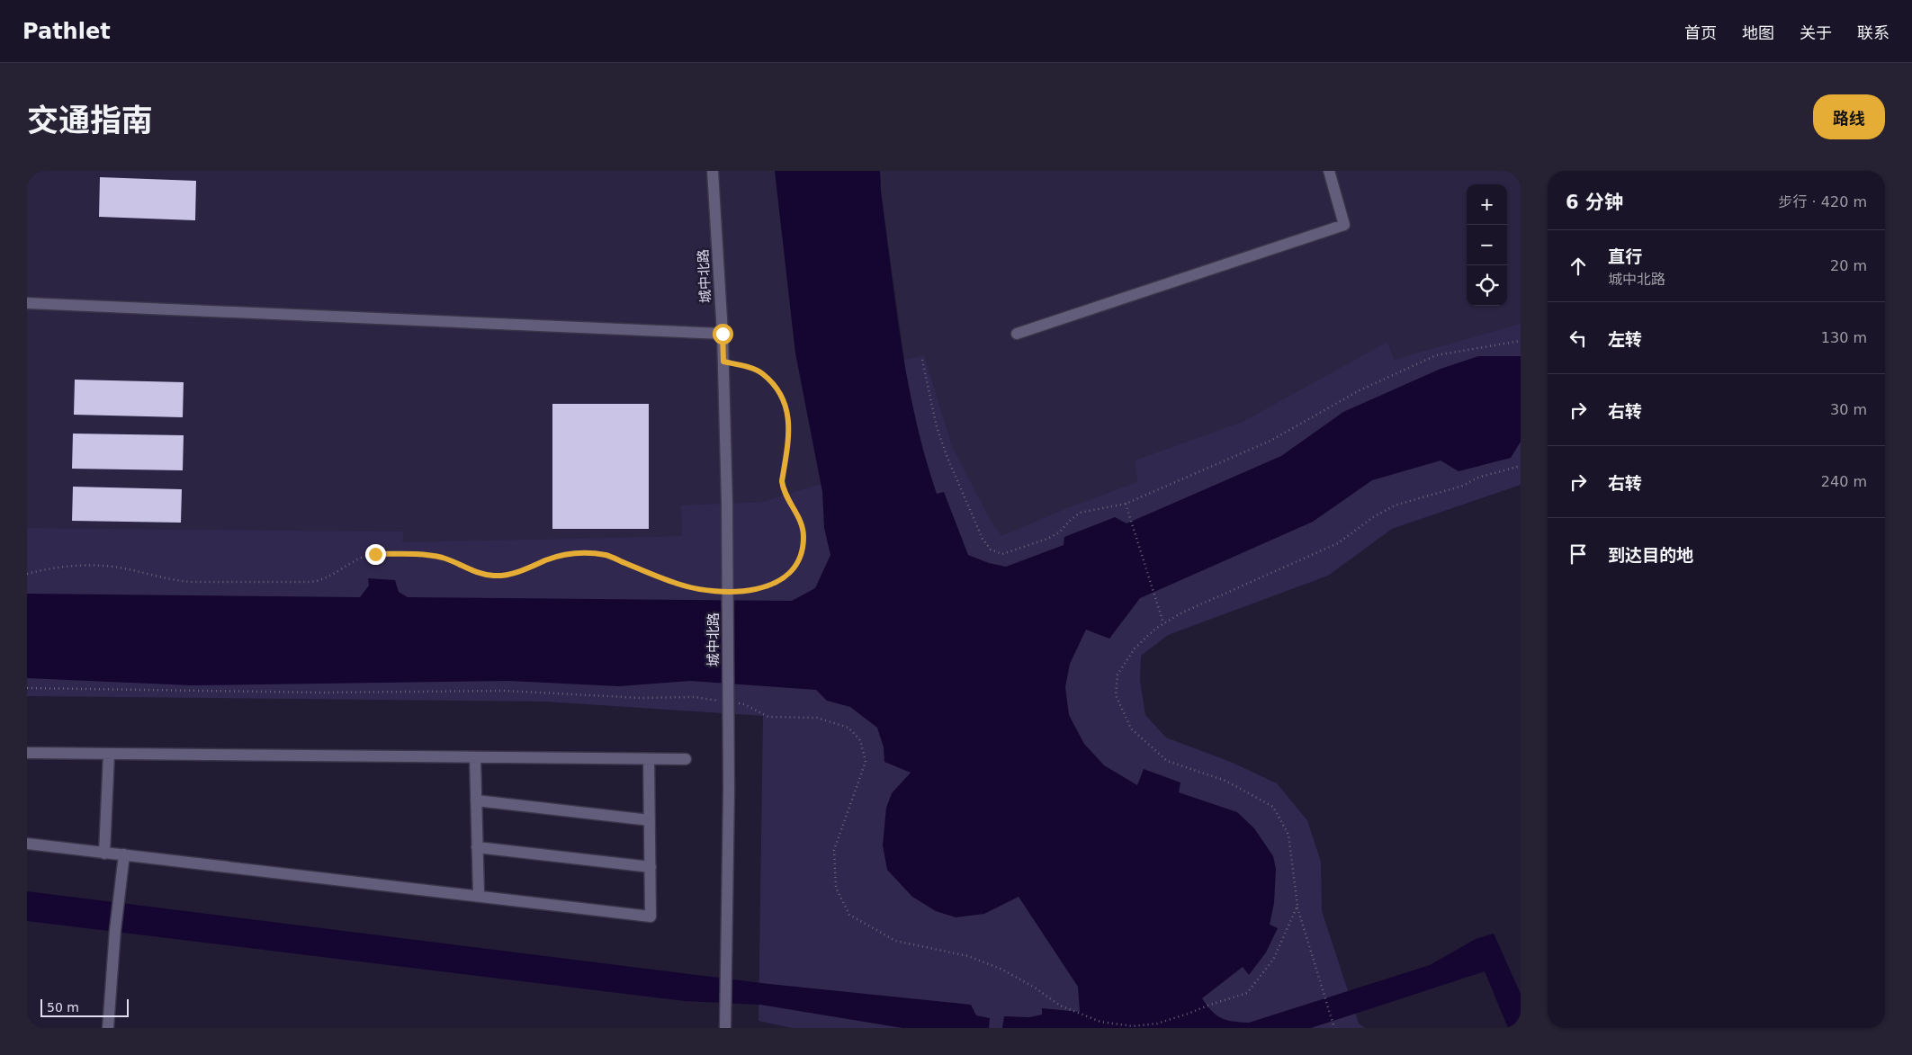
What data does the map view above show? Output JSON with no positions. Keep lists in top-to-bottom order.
{
  "streets": {
    "street": ["城中北路"]
  },
  "scale_bar": "50 m",
  "page": {
    "header": "Pathlet",
    "nav": [
      "首页",
      "地图",
      "关于",
      "联系"
    ],
    "title": "交通指南",
    "buttons": "路线",
    "heading": ["6 分钟", "步行 · 420 m"],
    "map_buttons": ["+", "−"],
    "list": [
      ["直行", "城中北路", "20 m"],
      ["左转", "130 m"],
      ["右转", "30 m"],
      ["右转", "240 m"],
      "到达目的地"
    ],
    "scale": "50 m"
  }
}
